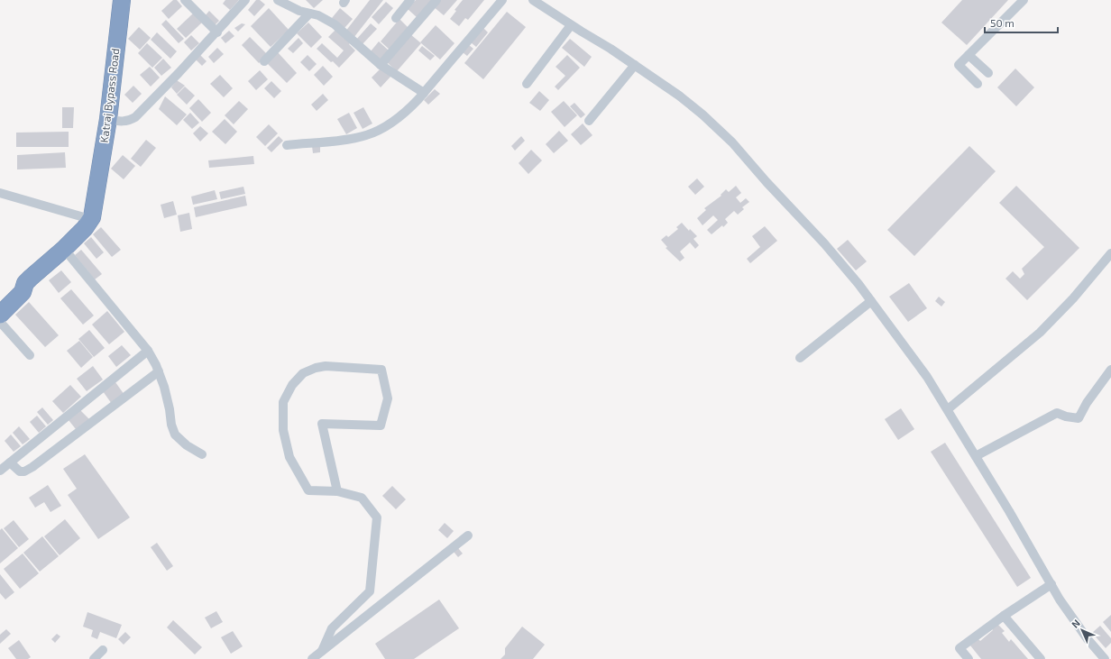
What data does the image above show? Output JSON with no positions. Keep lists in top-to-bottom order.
{
  "streets": {
    "highway": ["Katraj Bypass Road"]
  },
  "scale_bar": "50 m",
  "north": "top left"
}
